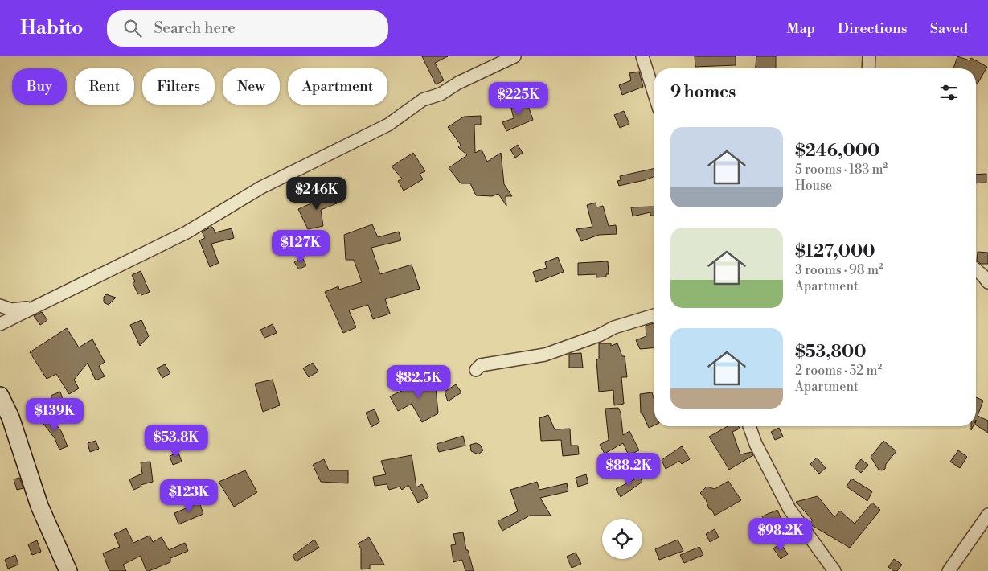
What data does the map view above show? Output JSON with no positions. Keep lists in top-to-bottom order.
{
  "page": {
    "header": "Habito",
    "search": "Search here",
    "nav": ["Map", "Directions", "Saved"],
    "chip": [
      "Buy",
      "Rent",
      "Filters",
      "New",
      "Apartment"
    ],
    "heading": "9 homes",
    "price": [
      "$225K",
      "$246K",
      "$127K",
      "$82.5K",
      "$139K",
      "$53.8K",
      "$88.2K",
      "$123K",
      "$98.2K"
    ],
    "list": [
      {
        "name": "$246,000",
        "note": "5 rooms · 183 m² · House"
      },
      {
        "name": "$127,000",
        "note": "3 rooms · 98 m² · Apartment"
      },
      {
        "name": "$53,800",
        "note": "2 rooms · 52 m² · Apartment"
      }
    ]
  }
}
